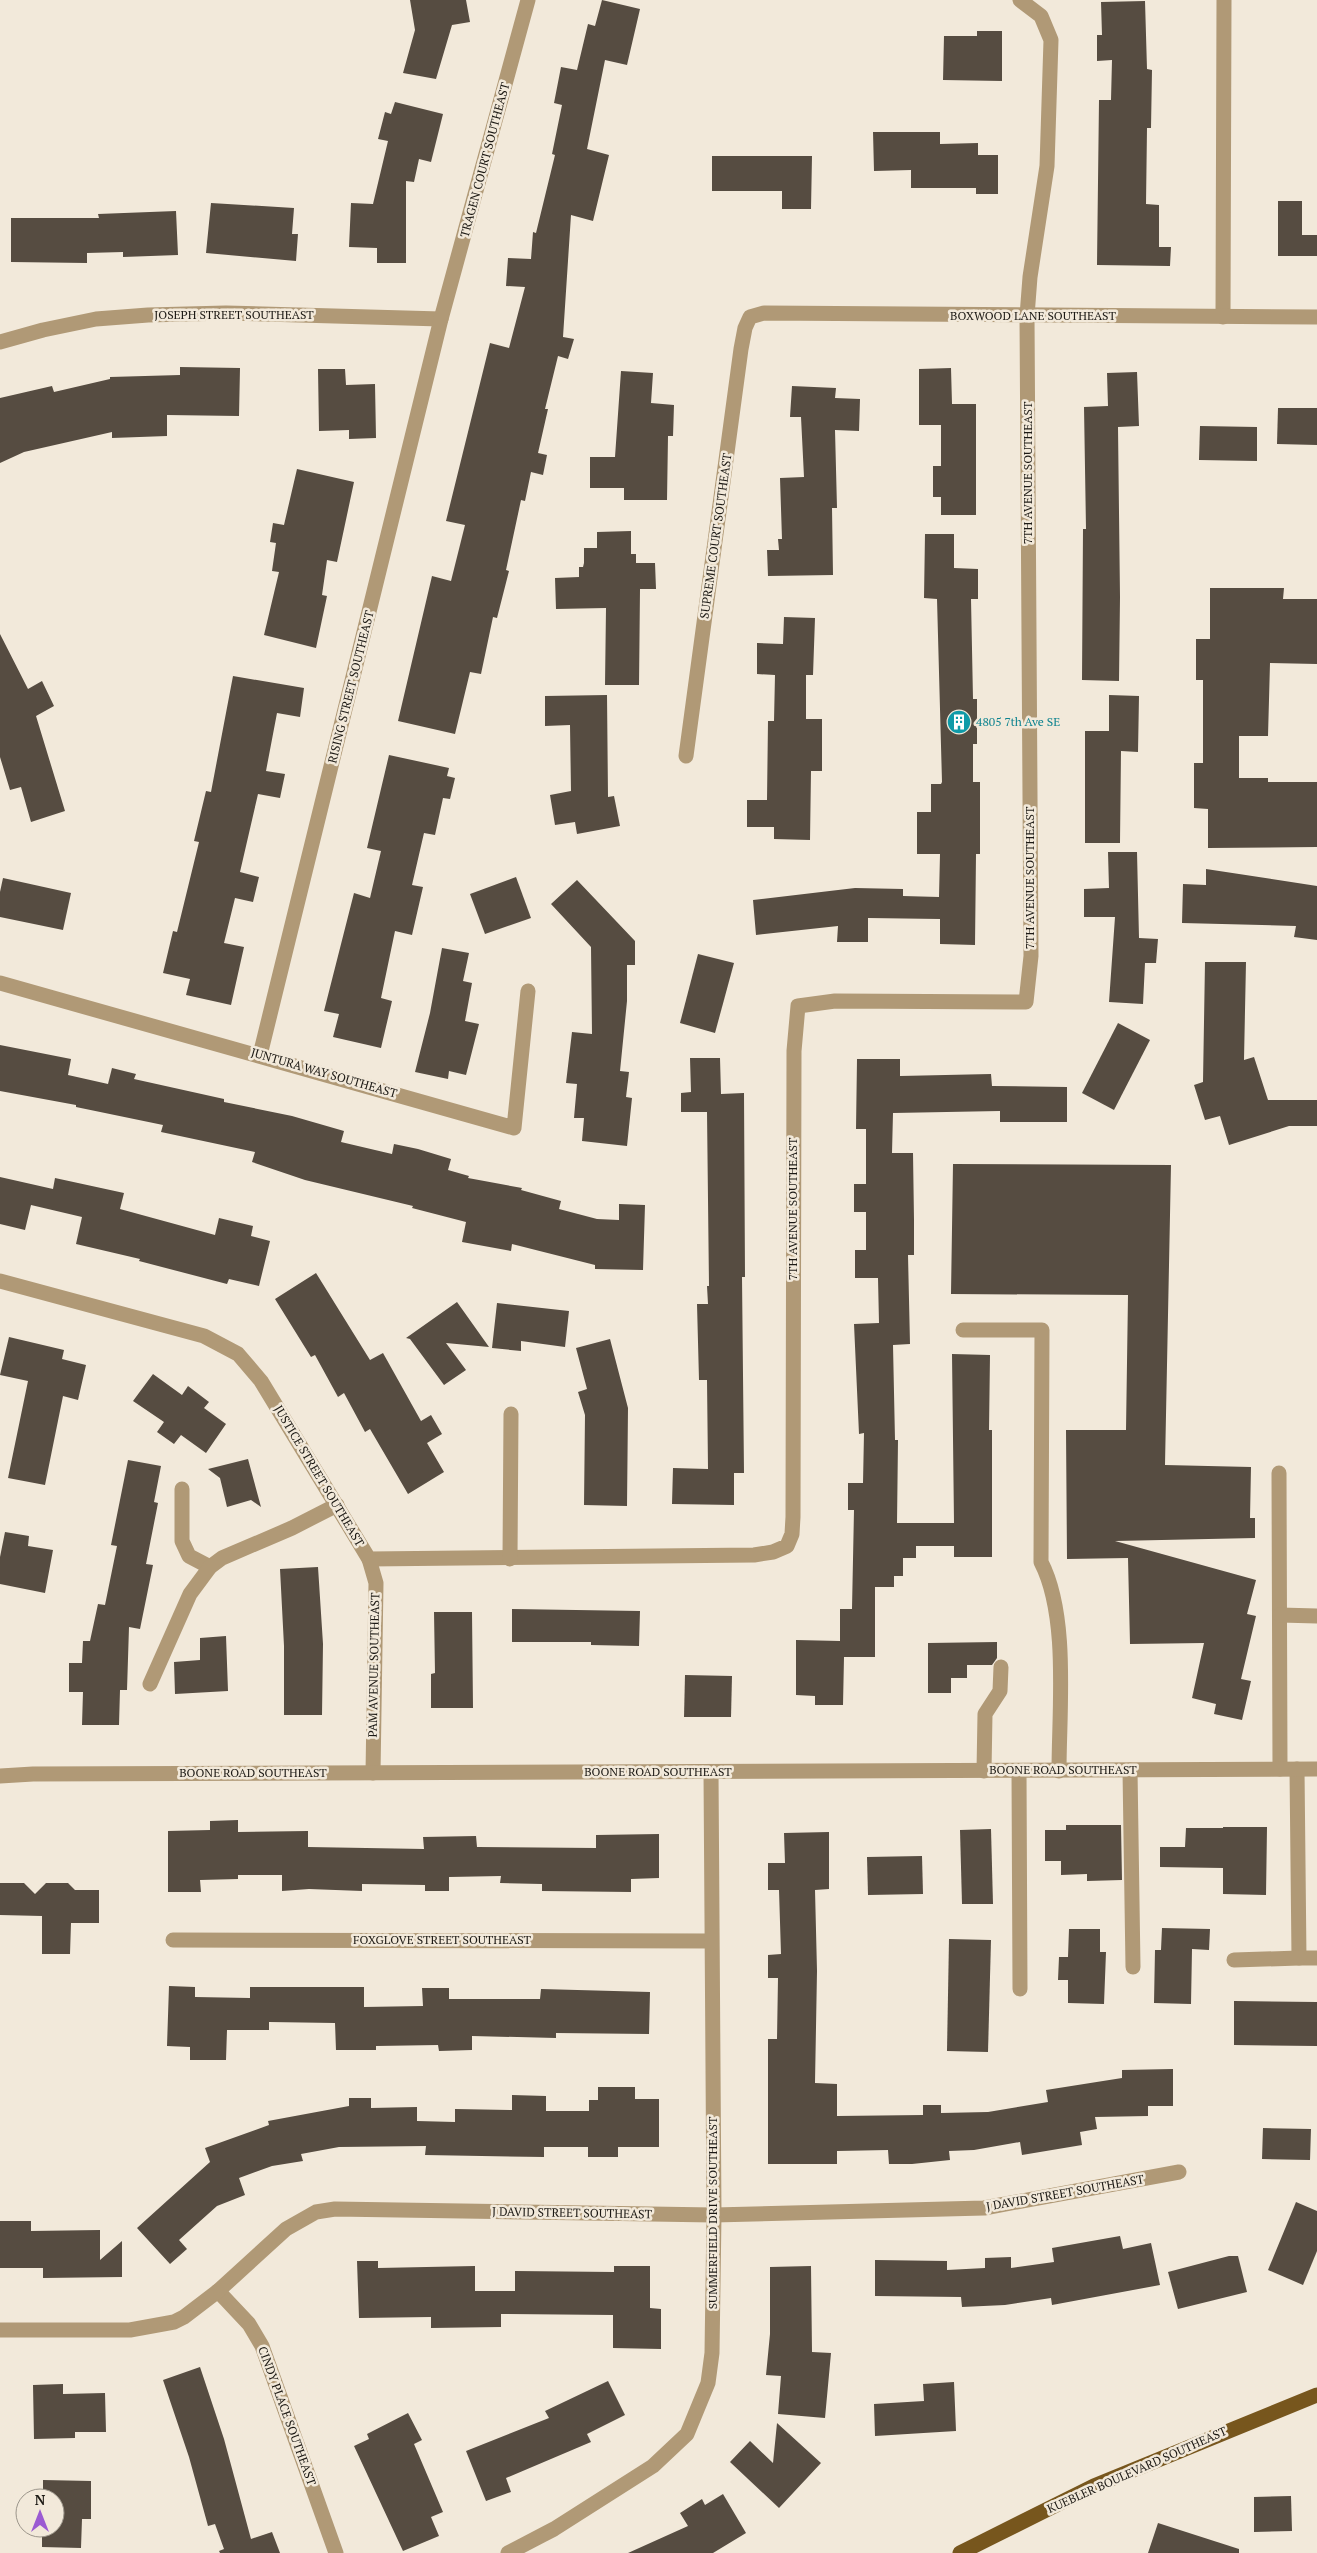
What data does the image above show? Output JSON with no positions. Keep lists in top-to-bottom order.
{
  "streets": {
    "main road": ["KUEBLER BOULEVARD SOUTHEAST"],
    "street": [
      "TRAGEN COURT SOUTHEAST",
      "JOSEPH STREET SOUTHEAST",
      "BOXWOOD LANE SOUTHEAST",
      "7TH AVENUE SOUTHEAST",
      "SUPREME COURT SOUTHEAST",
      "RISING STREET SOUTHEAST",
      "JUNTURA WAY SOUTHEAST",
      "JUSTICE STREET SOUTHEAST",
      "PAM AVENUE SOUTHEAST",
      "BOONE ROAD SOUTHEAST",
      "FOXGLOVE STREET SOUTHEAST",
      "J DAVID STREET SOUTHEAST",
      "SUMMERFIELD DRIVE SOUTHEAST",
      "CINDY PLACE SOUTHEAST"
    ]
  },
  "crossings": [
    ["TRAGEN COURT SOUTHEAST", "JOSEPH STREET SOUTHEAST"],
    ["TRAGEN COURT SOUTHEAST", "RISING STREET SOUTHEAST"],
    ["JOSEPH STREET SOUTHEAST", "RISING STREET SOUTHEAST"],
    ["BOXWOOD LANE SOUTHEAST", "7TH AVENUE SOUTHEAST"],
    ["BOXWOOD LANE SOUTHEAST", "SUPREME COURT SOUTHEAST"],
    ["7TH AVENUE SOUTHEAST", "JUSTICE STREET SOUTHEAST"],
    ["RISING STREET SOUTHEAST", "JUNTURA WAY SOUTHEAST"],
    ["JUSTICE STREET SOUTHEAST", "PAM AVENUE SOUTHEAST"],
    ["PAM AVENUE SOUTHEAST", "BOONE ROAD SOUTHEAST"],
    ["BOONE ROAD SOUTHEAST", "SUMMERFIELD DRIVE SOUTHEAST"],
    ["FOXGLOVE STREET SOUTHEAST", "SUMMERFIELD DRIVE SOUTHEAST"],
    ["J DAVID STREET SOUTHEAST", "SUMMERFIELD DRIVE SOUTHEAST"],
    ["J DAVID STREET SOUTHEAST", "CINDY PLACE SOUTHEAST"]
  ],
  "places": {
    "building": ["4805 7th Ave SE"]
  },
  "north": "top"
}
